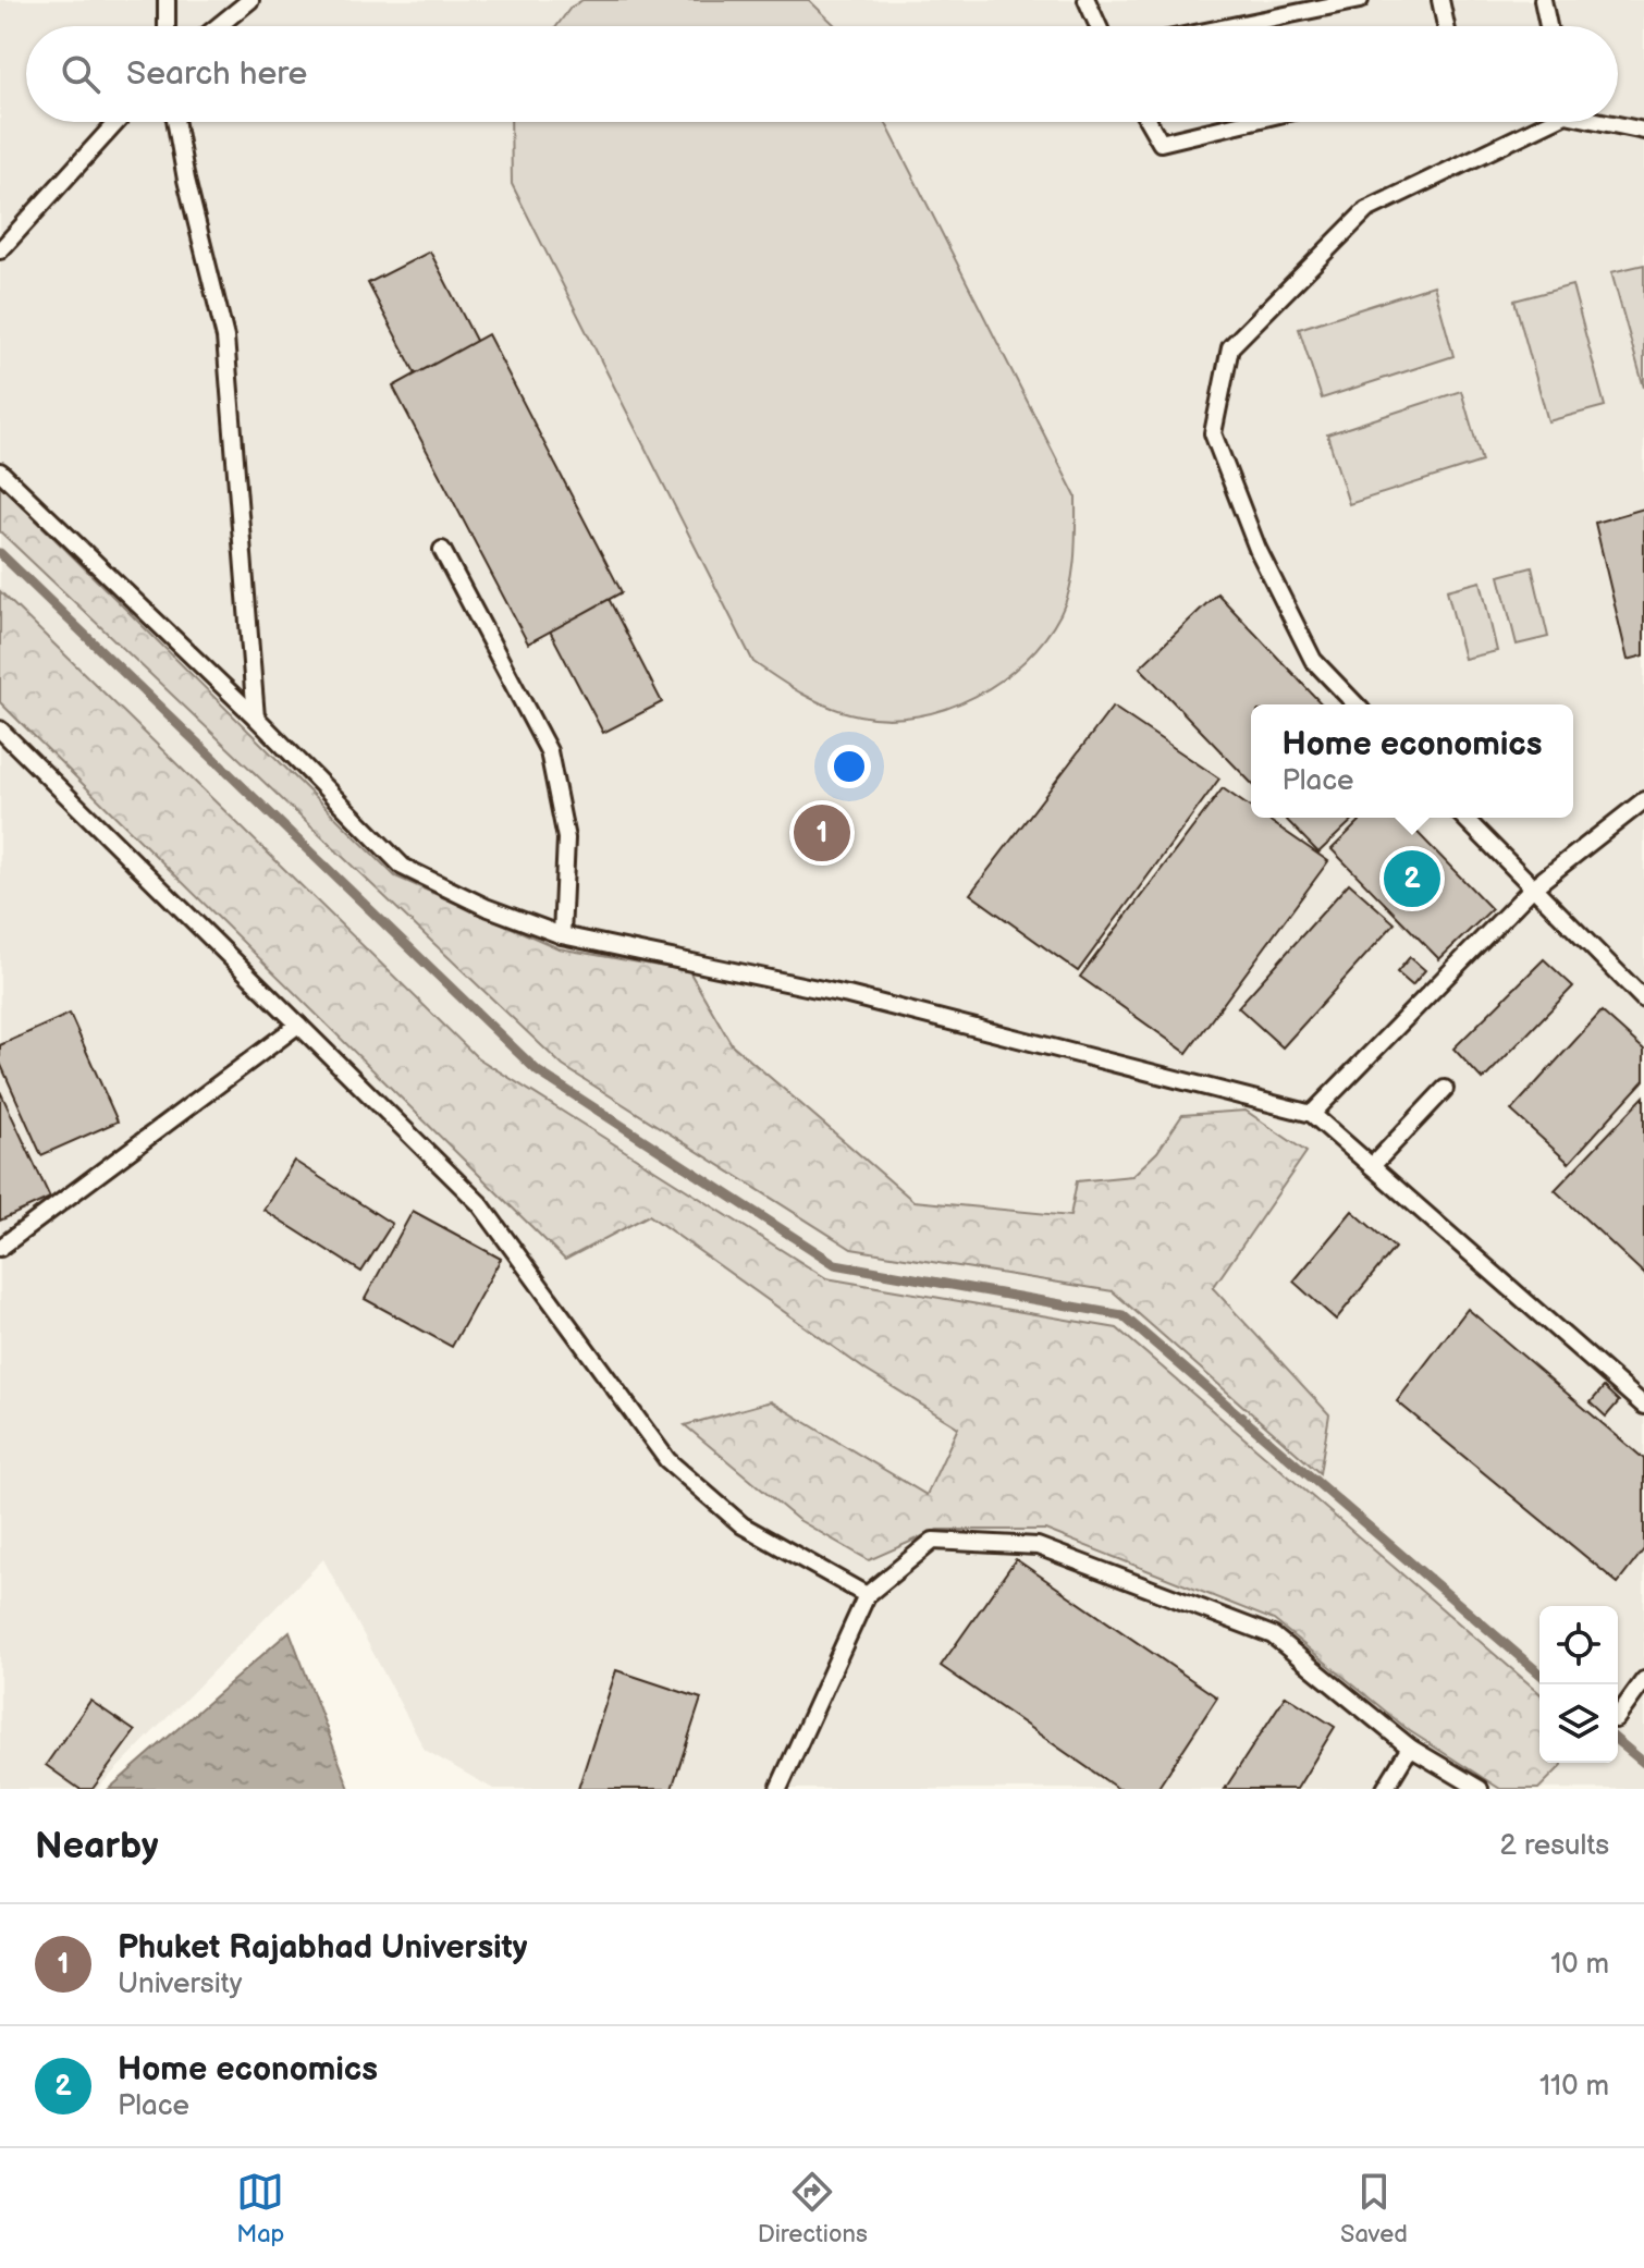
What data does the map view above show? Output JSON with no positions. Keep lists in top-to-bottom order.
{
  "page": {
    "search": "Search here",
    "popup": ["Home economics", "Place"],
    "pins": ["1", "2"],
    "heading": ["Nearby", "2 results"],
    "list": [
      {
        "mark": "1",
        "name": "Phuket Rajabhad University",
        "note": "University",
        "value": "10 m"
      },
      {
        "mark": "2",
        "name": "Home economics",
        "note": "Place",
        "value": "110 m"
      }
    ],
    "nav": ["Map", "Directions", "Saved"]
  }
}
